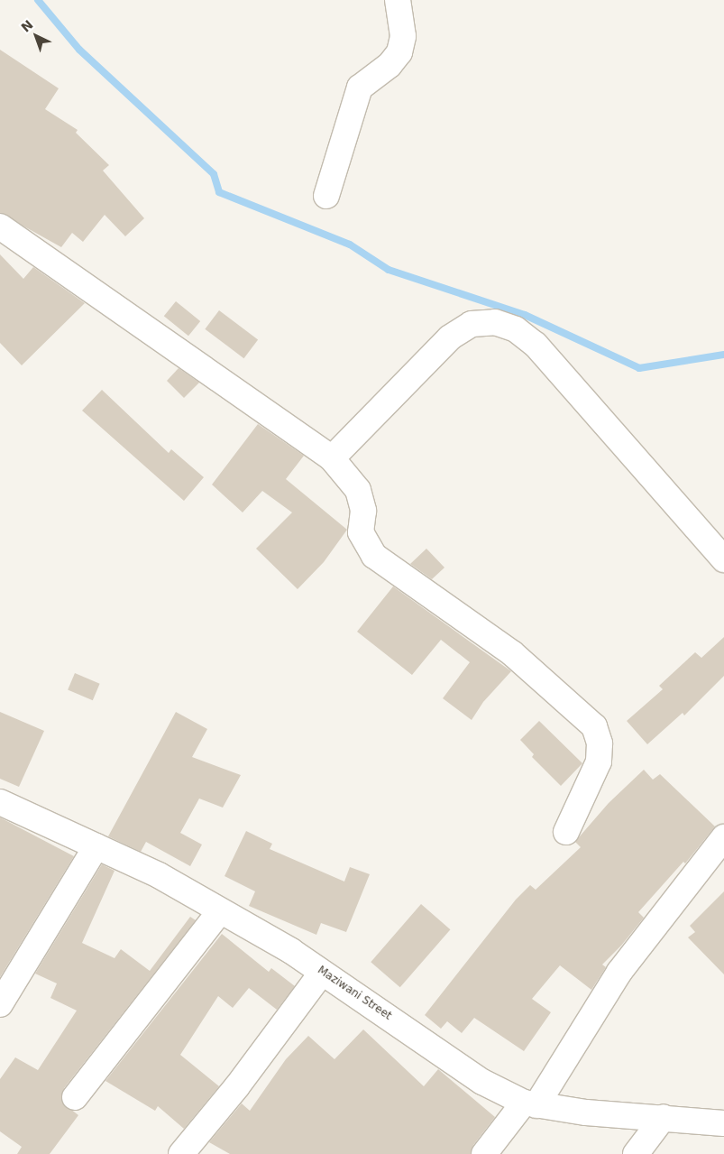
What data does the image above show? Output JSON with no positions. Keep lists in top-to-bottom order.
{
  "streets": {
    "street": ["Maziwani Street"]
  },
  "north": "top left"
}
